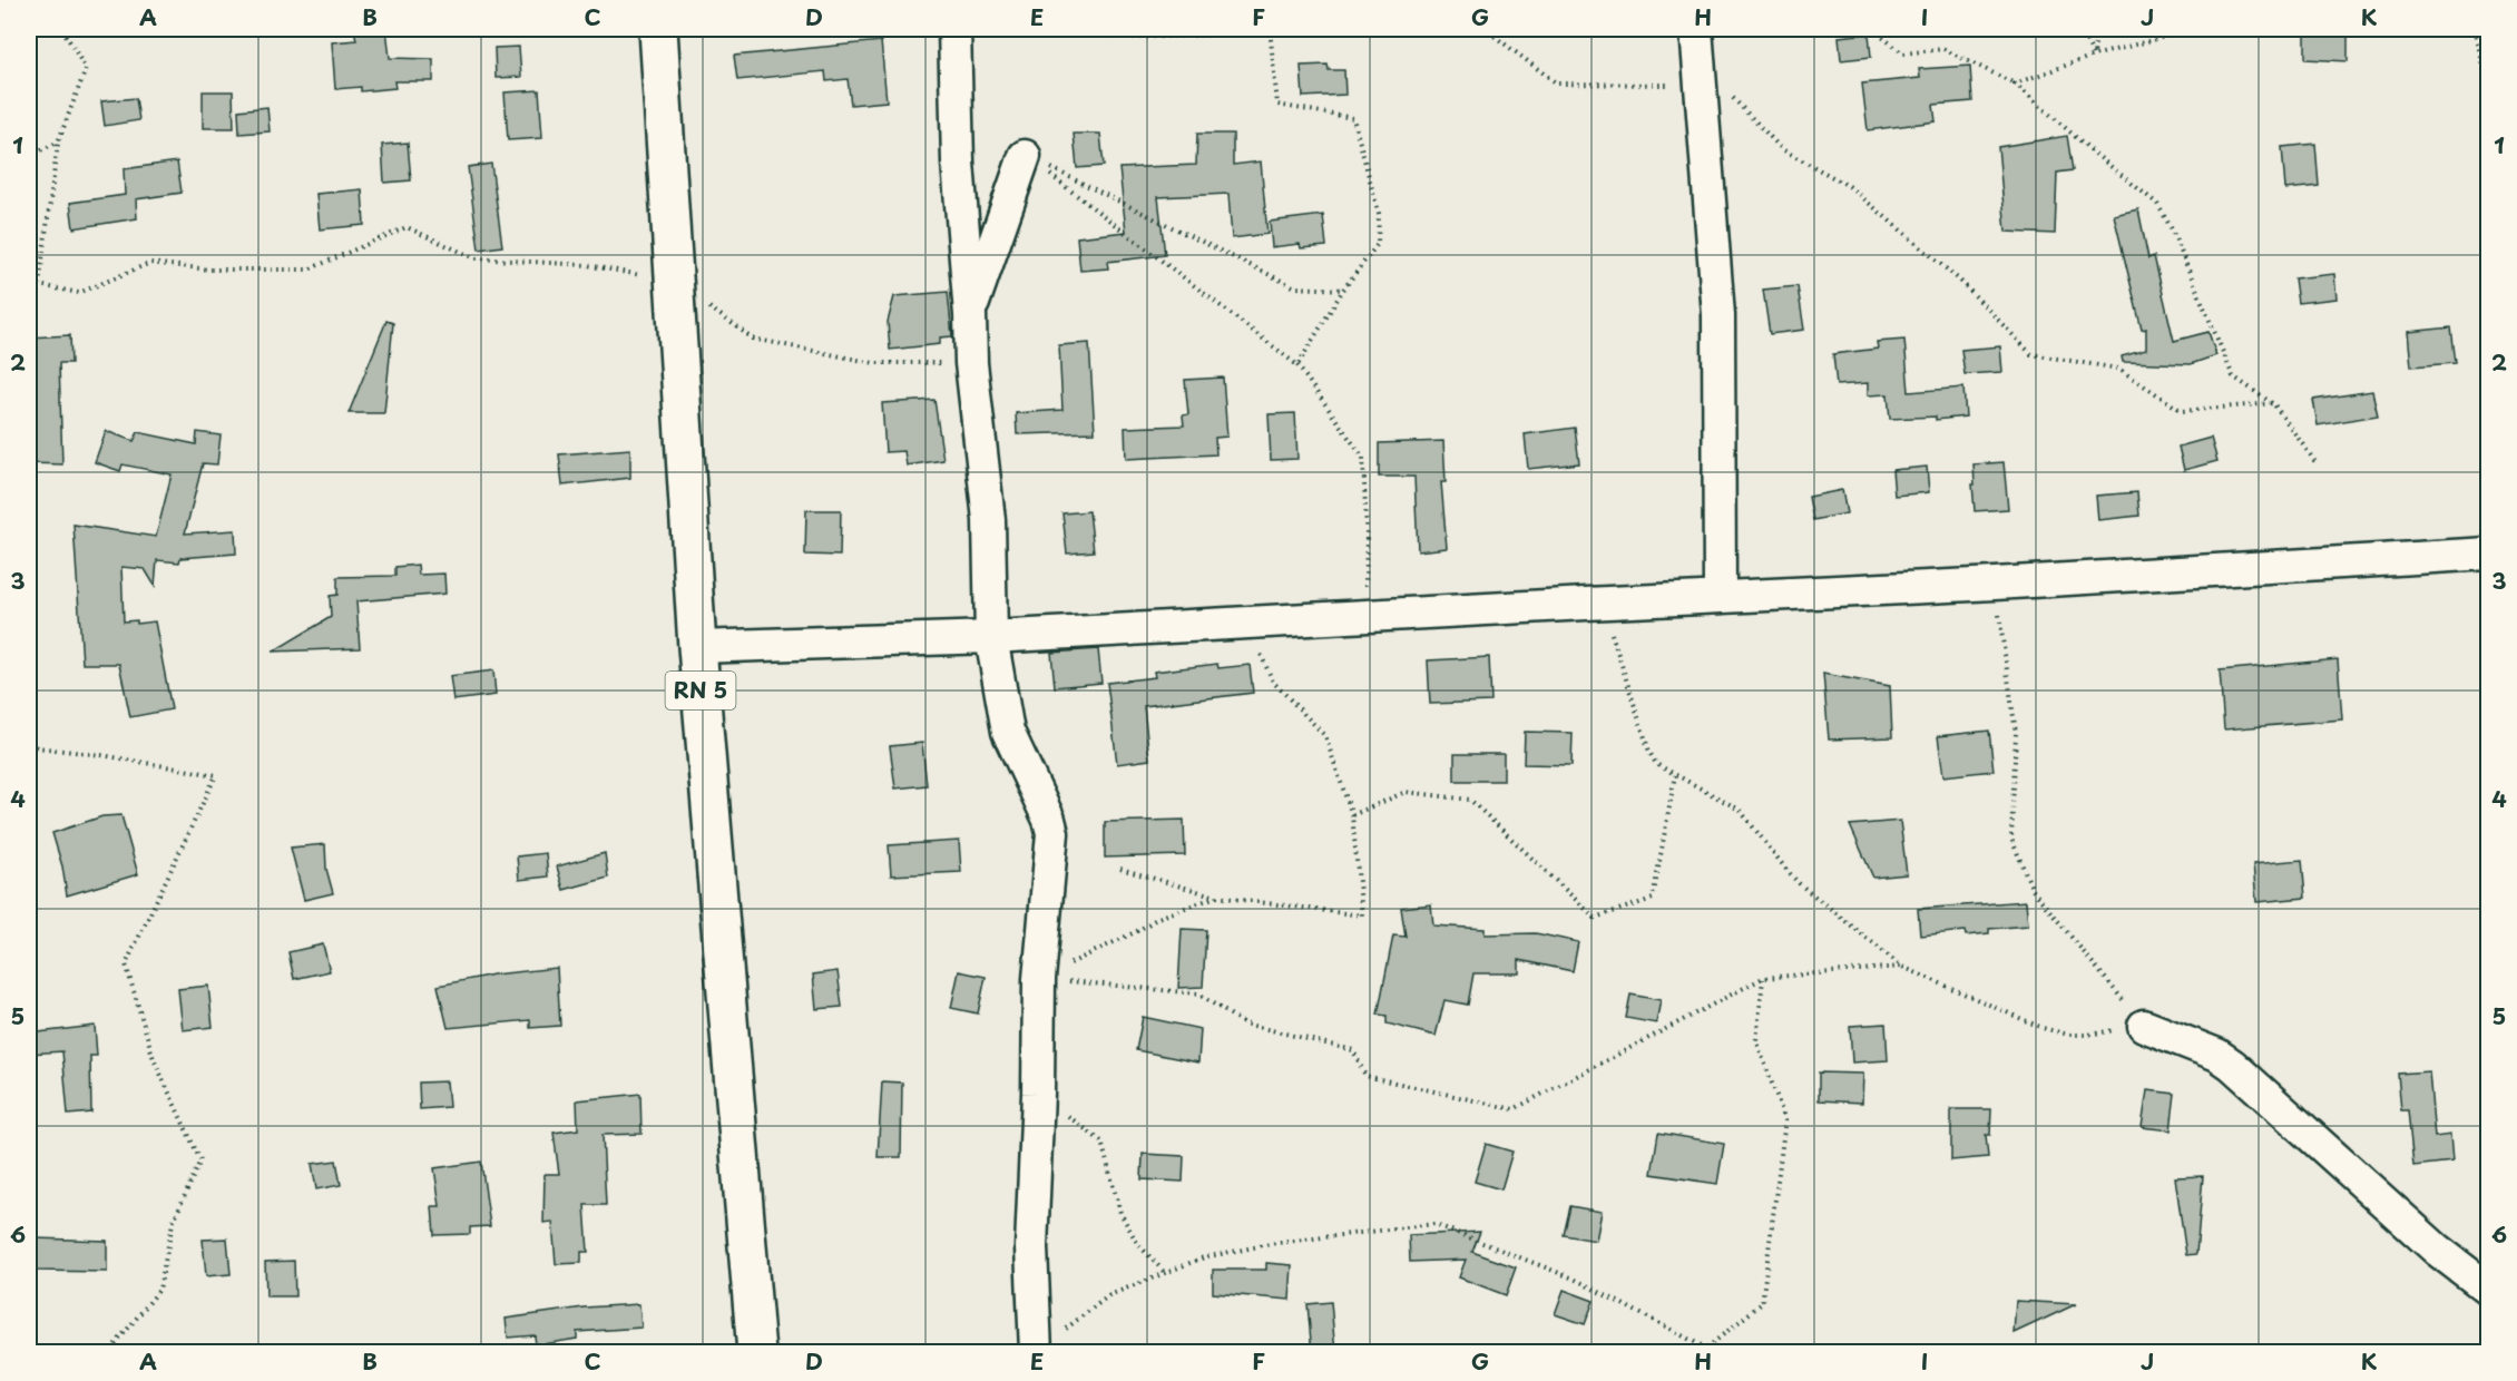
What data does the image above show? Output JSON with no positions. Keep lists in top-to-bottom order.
{
  "streets": {
    "main road": ["RN 5"]
  },
  "grid": {
    "columns": [
      "A",
      "B",
      "C",
      "D",
      "E",
      "F",
      "G",
      "H",
      "I",
      "J",
      "K"
    ],
    "rows": [
      "1",
      "2",
      "3",
      "4",
      "5",
      "6"
    ]
  }
}
